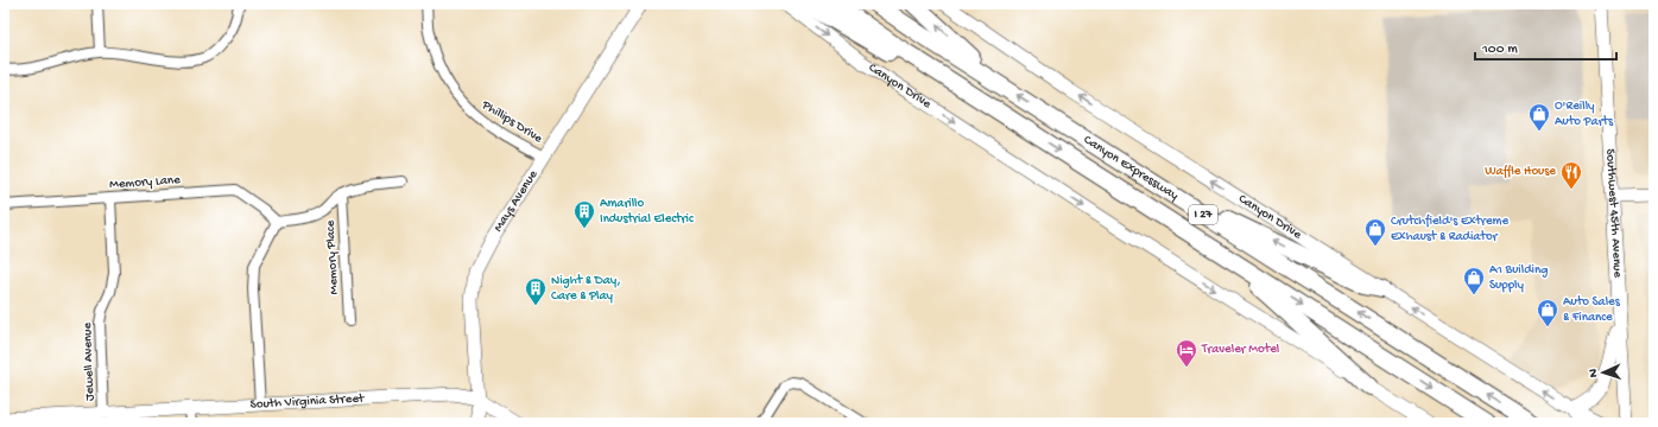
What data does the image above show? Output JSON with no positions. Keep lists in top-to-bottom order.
{
  "streets": {
    "highway": ["Canyon Expressway", "I 27"],
    "main road": [
      "Canyon Drive",
      "Mays Avenue",
      "Southwest 45th Avenue",
      "South Virginia Street"
    ],
    "street": [
      "Phillips Drive",
      "Memory Lane",
      "Memory Place",
      "Jewell Avenue"
    ]
  },
  "crossings": [
    ["Phillips Drive", "Mays Avenue"],
    ["Memory Lane", "Jewell Avenue"],
    ["Mays Avenue", "South Virginia Street"],
    ["Jewell Avenue", "South Virginia Street"]
  ],
  "places": {
    "shop": [
      "O'Reilly Auto Parts",
      "Crutchfield's Extreme Exhaust & Radiator",
      "A1 Building Supply",
      "Auto Sales & Finance"
    ],
    "restaurant": ["Waffle House"],
    "building": ["Amarillo Industrial Electric", "Night & Day, Care & Play"],
    "hotel": ["Traveler Motel"]
  },
  "scale_bar": "100 m",
  "north": "left"
}
